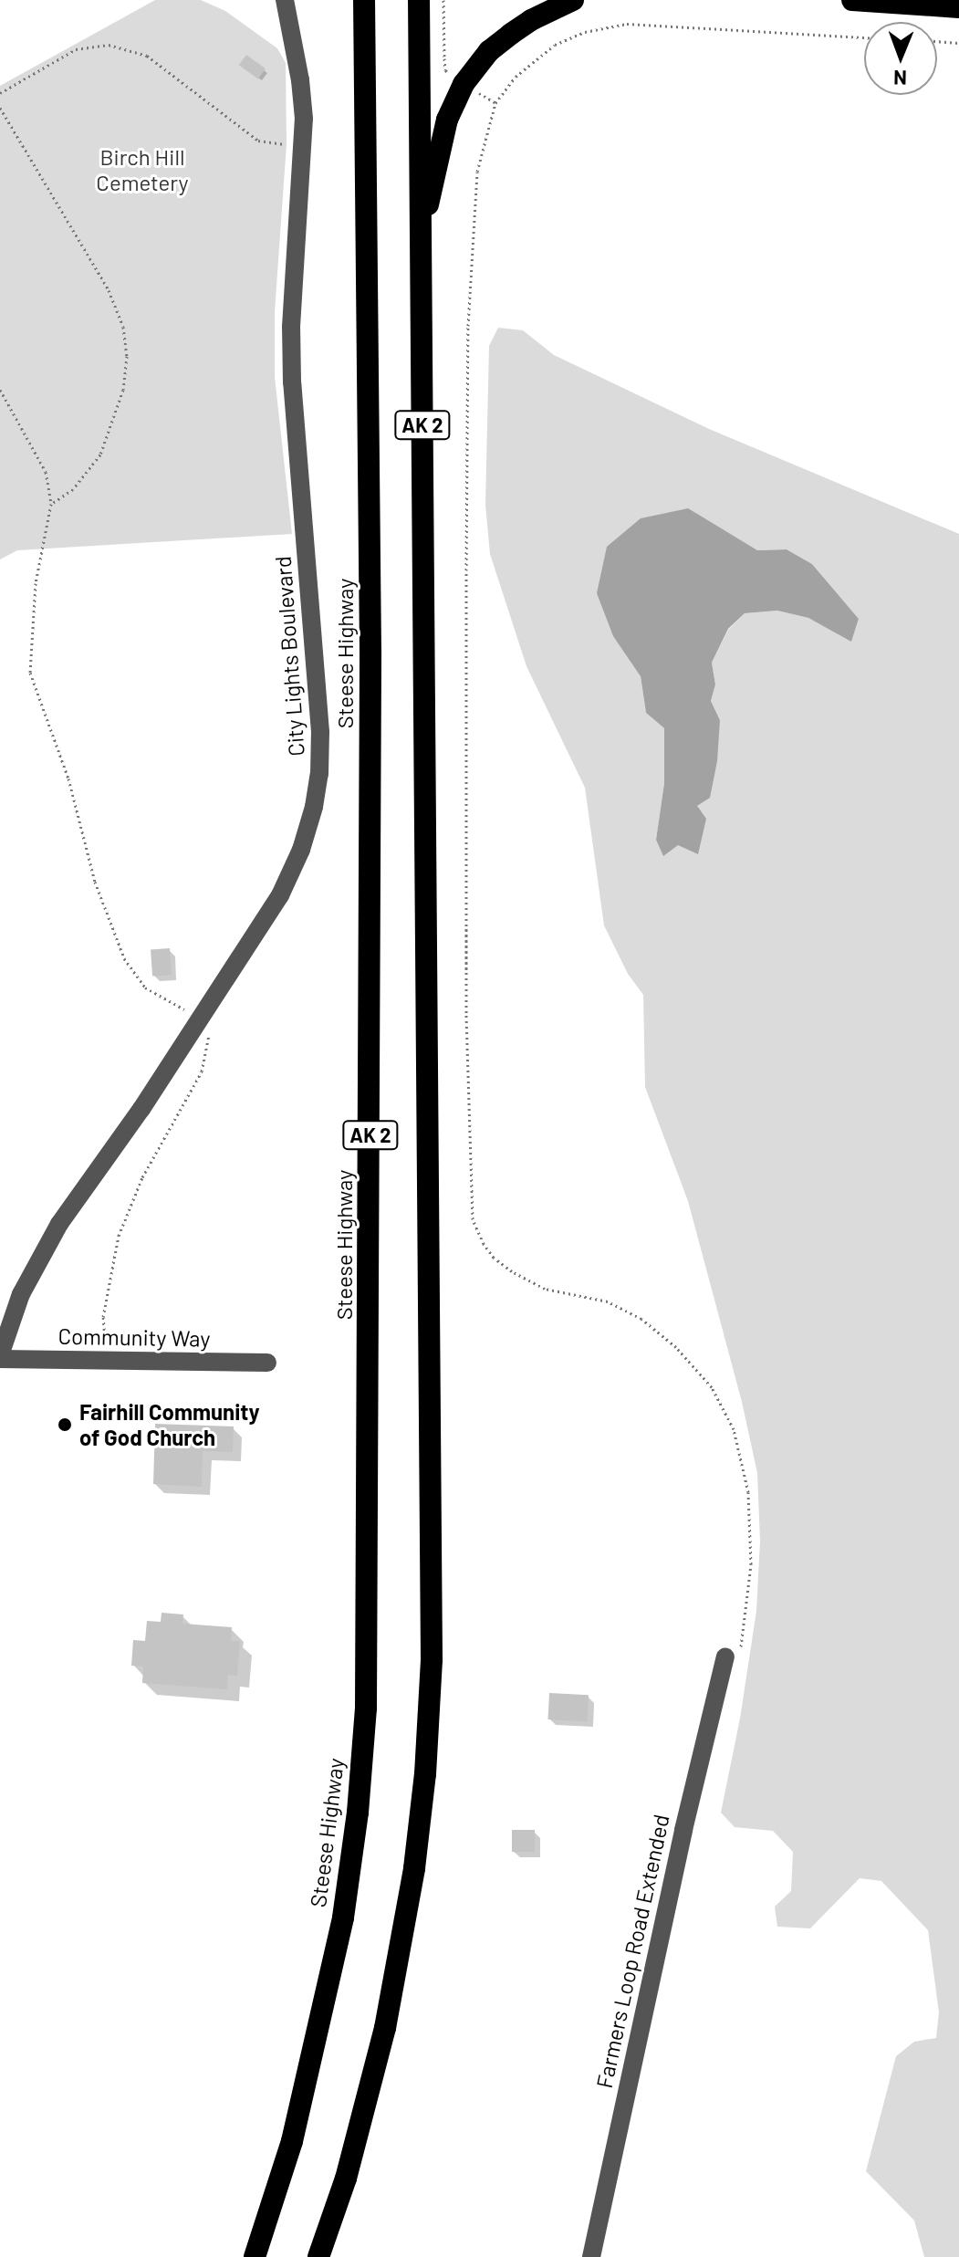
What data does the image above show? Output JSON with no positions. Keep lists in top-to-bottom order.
{
  "streets": {
    "highway": ["AK 2", "Steese Highway"],
    "street": ["City Lights Boulevard", "Community Way", "Farmers Loop Road Extended"]
  },
  "crossings": [
    ["City Lights Boulevard", "Community Way"]
  ],
  "parks": ["Birch Hill Cemetery"],
  "places": ["Fairhill Community of God Church"],
  "north": "bottom"
}
